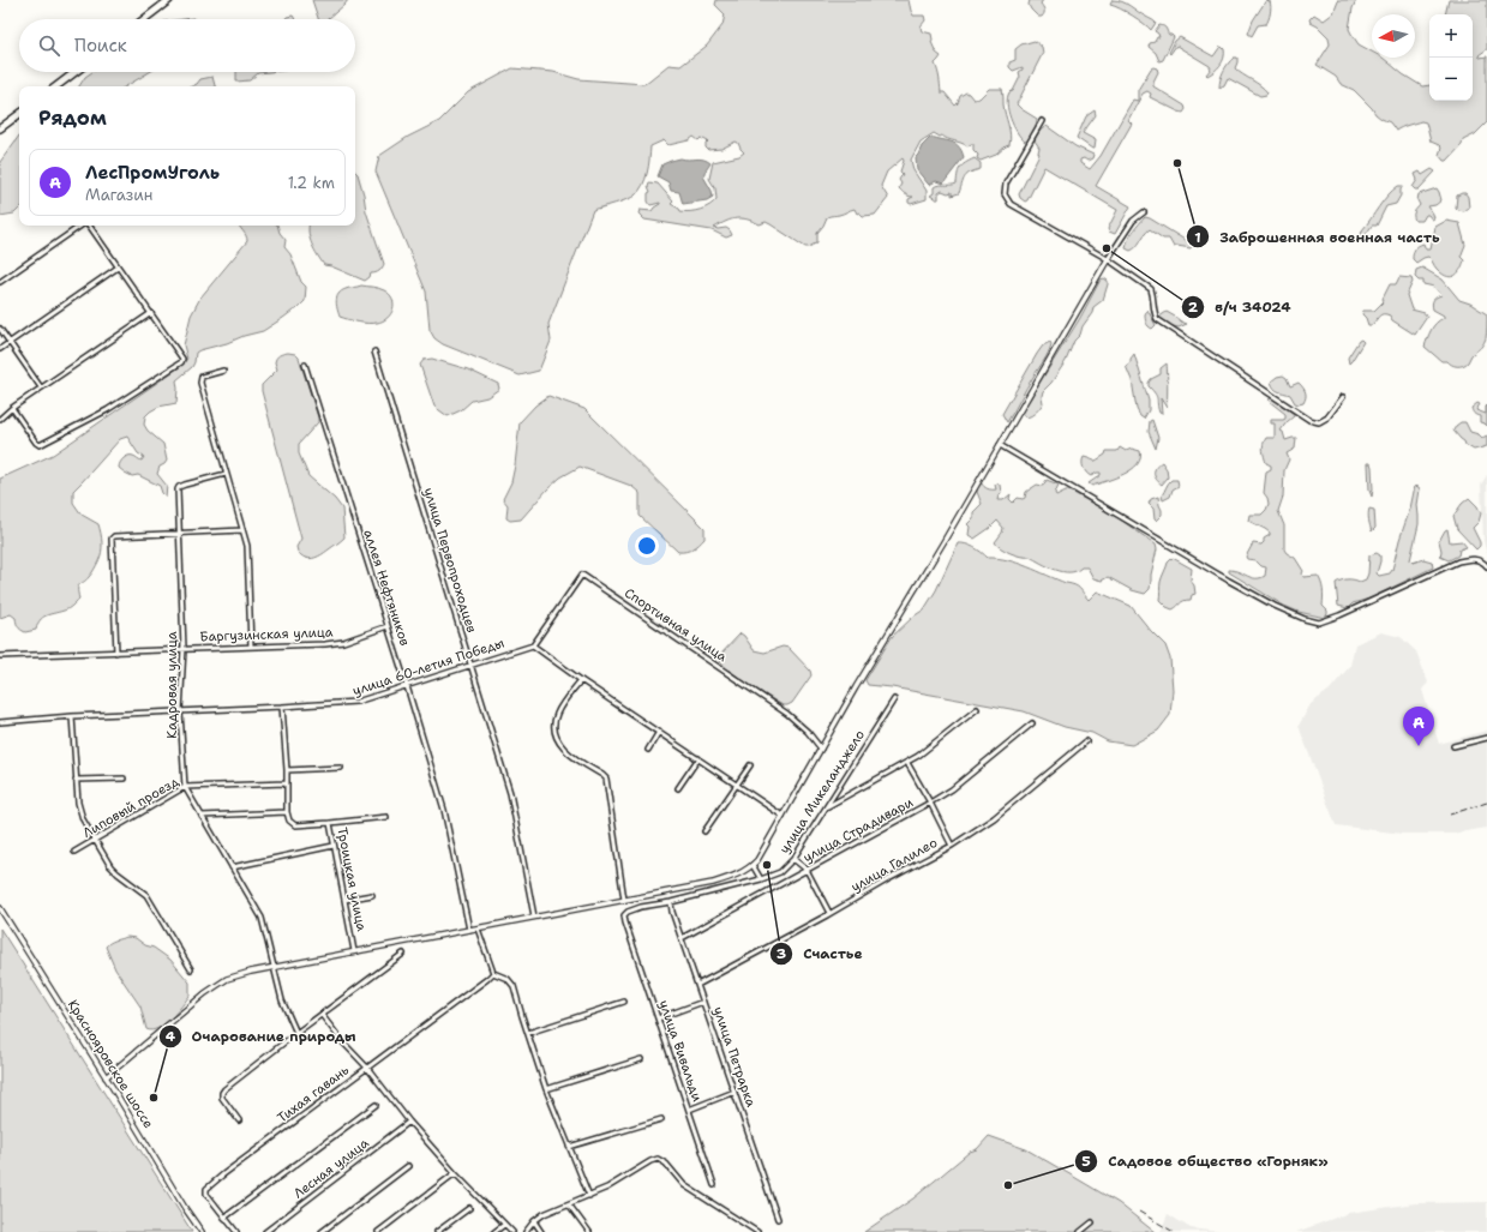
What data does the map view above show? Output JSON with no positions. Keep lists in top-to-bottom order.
{
  "streets": {
    "street": [
      "улица Первопроходцев",
      "аллея Нефтяников",
      "Спортивная улица",
      "Баргузинская улица",
      "улица 60-летия Победы",
      "Кадровая улица",
      "улица Микеланджело",
      "Липовый проезд",
      "улица Страдивари",
      "улица Галилео",
      "Троицкая улица",
      "улица Вивальди",
      "улица Петрарка",
      "Краснояровское шоссе",
      "Тихая гавань",
      "Лесная улица"
    ]
  },
  "crossings": [
    ["улица Первопроходцев", "улица 60-летия Победы"],
    ["аллея Нефтяников", "Баргузинская улица"],
    ["аллея Нефтяников", "улица 60-летия Победы"],
    ["Спортивная улица", "улица 60-летия Победы"],
    ["Баргузинская улица", "Кадровая улица"],
    ["улица 60-летия Победы", "Кадровая улица"],
    ["Кадровая улица", "Липовый проезд"],
    ["улица Микеланджело", "улица Вивальди"],
    ["улица Микеланджело", "улица Петрарка"],
    ["улица Страдивари", "улица Петрарка"],
    ["улица Галилео", "улица Петрарка"]
  ],
  "places": [
    "Заброшенная военная часть",
    "в/ч 34024",
    "Счастье",
    "Очарование природы",
    "Садовое общество «Горняк»"
  ],
  "north": "left",
  "page": {
    "map_buttons": ["+", "−"],
    "search": "Поиск",
    "heading": "Рядом",
    "list": [
      {
        "mark": "A",
        "name": "ЛесПромУголь",
        "note": "Магазин",
        "value": "1.2 km"
      }
    ],
    "pins": "A"
  }
}
